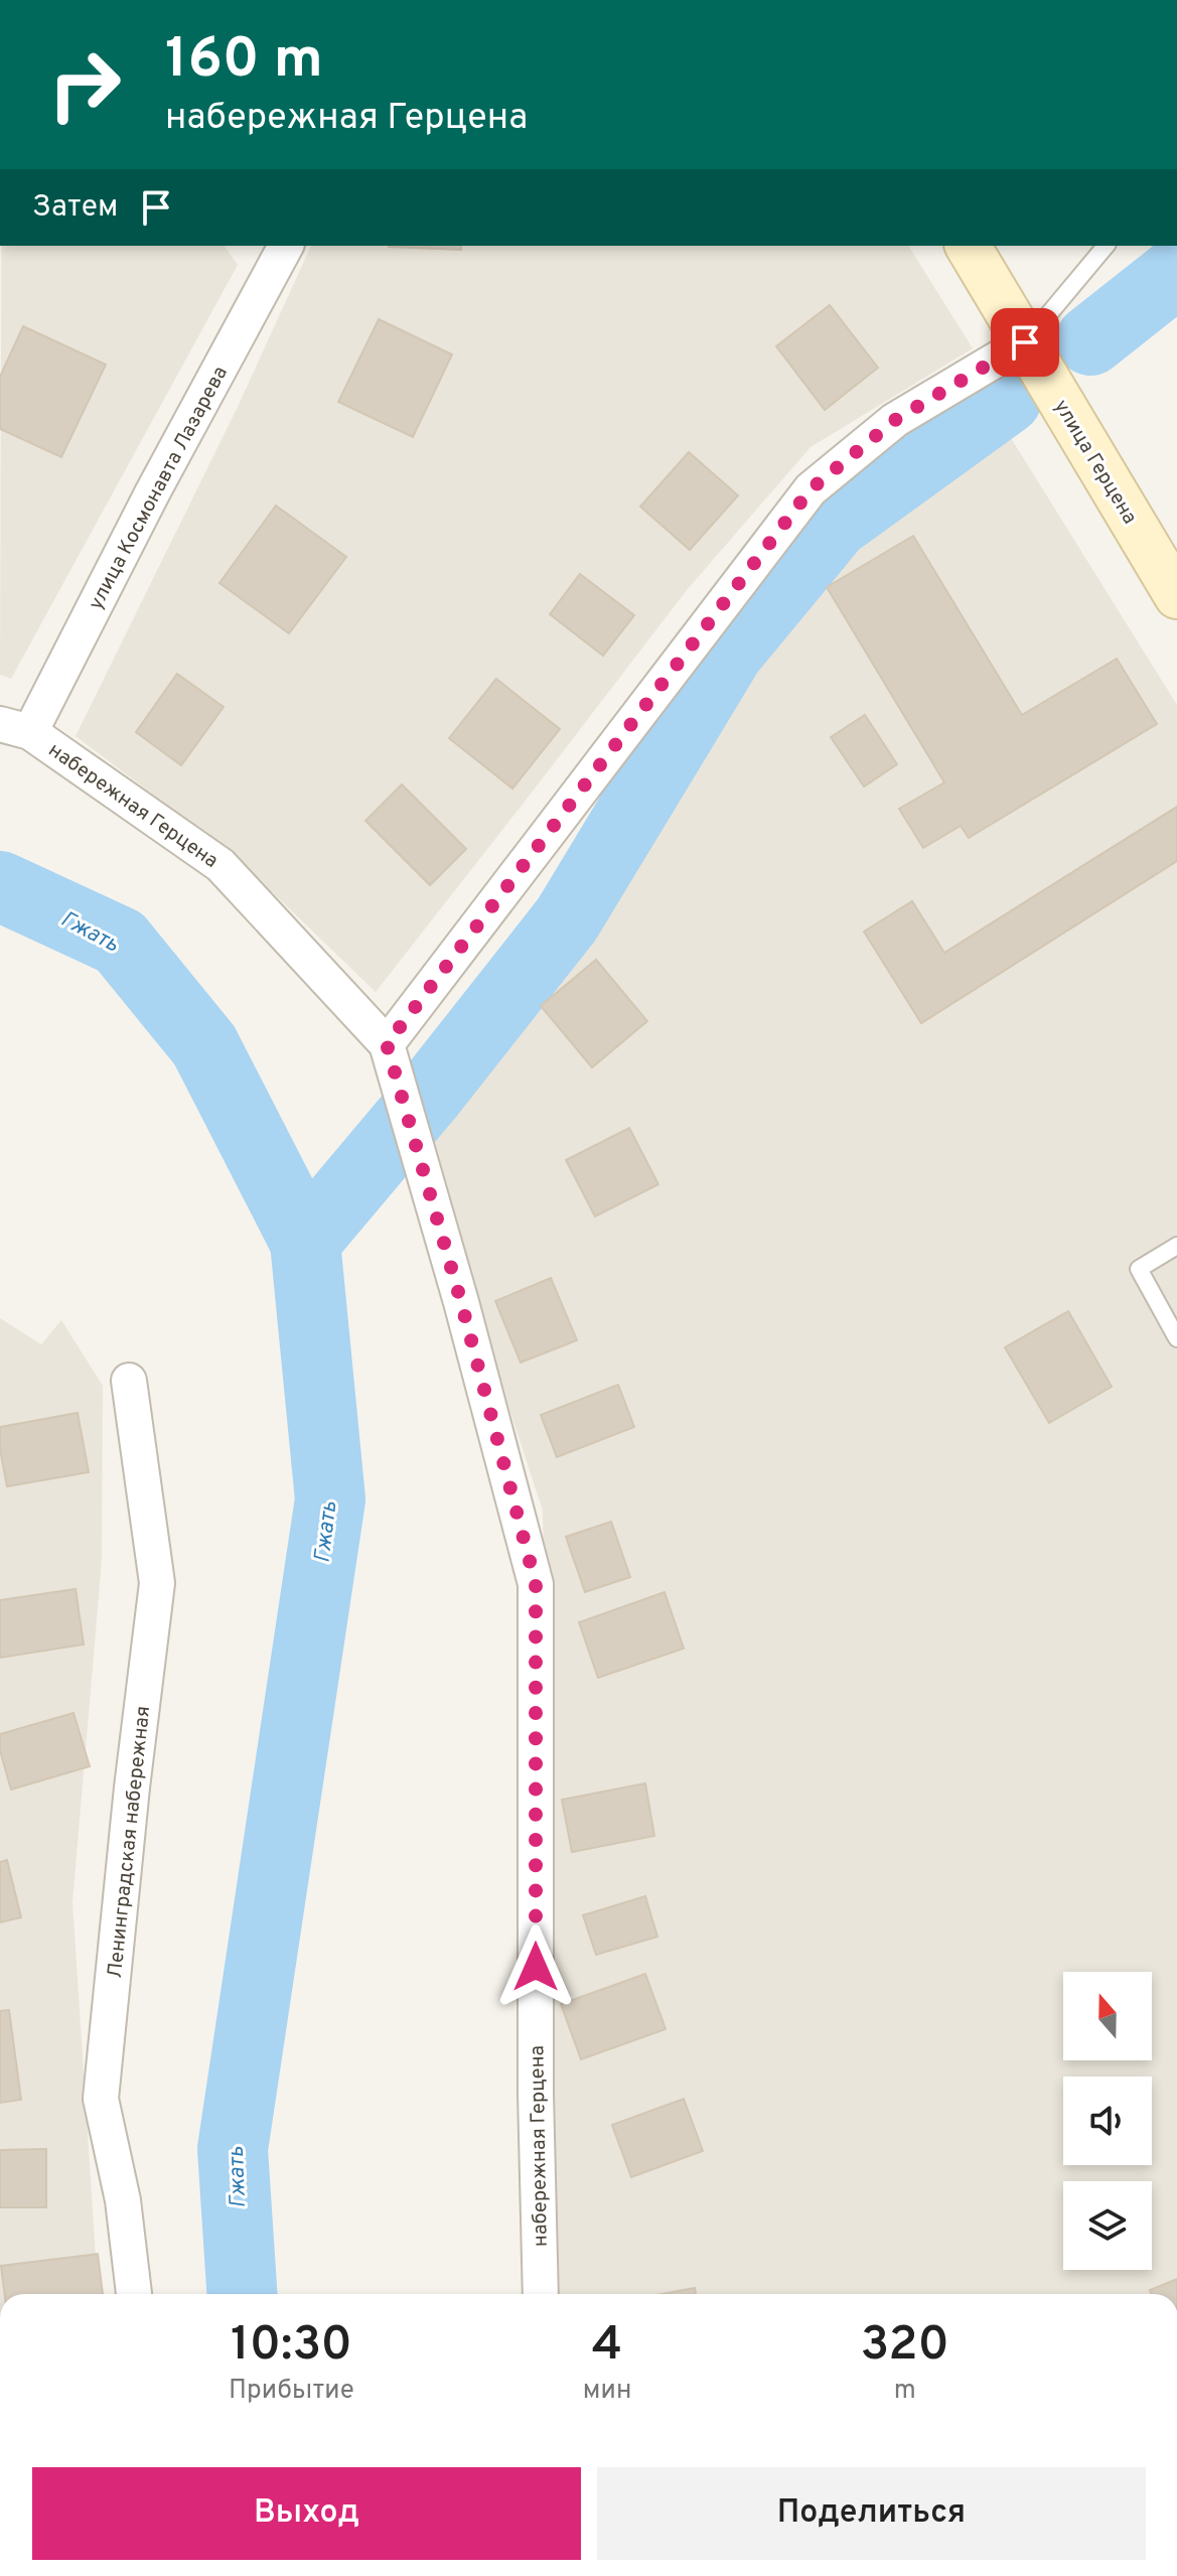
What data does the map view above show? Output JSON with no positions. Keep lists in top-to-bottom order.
{
  "streets": {
    "street": [
      "улица Герцена",
      "улица Космонавта Лазарева",
      "набережная Герцена",
      "Ленинградская набережная"
    ]
  },
  "crossings": [
    ["улица Космонавта Лазарева", "набережная Герцена"]
  ],
  "water": ["Гжать"],
  "north": "top",
  "page": {
    "turn": ["160 m", "набережная Герцена"],
    "then": "Затем",
    "eta": [
      "10:30",
      "Прибытие",
      "4",
      "мин",
      "320",
      "m"
    ],
    "buttons": ["Выход", "Поделиться"]
  }
}
